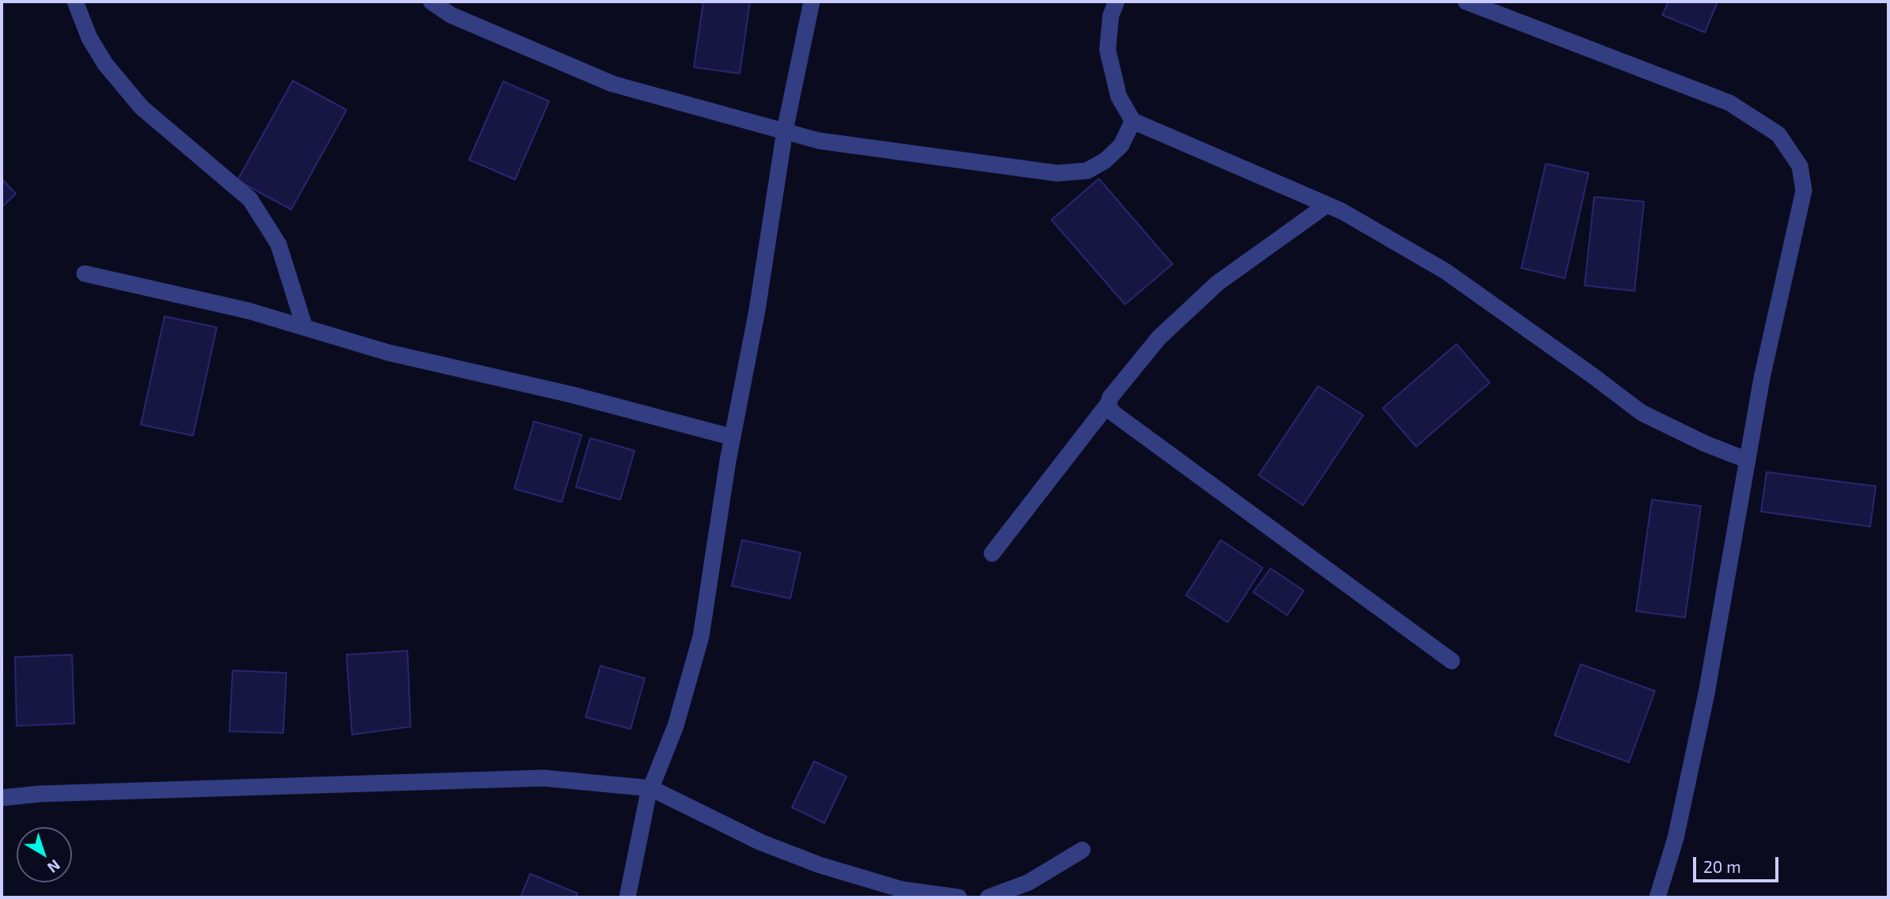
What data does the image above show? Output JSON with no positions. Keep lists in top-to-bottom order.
{
  "scale_bar": "20 m",
  "north": "bottom right"
}
